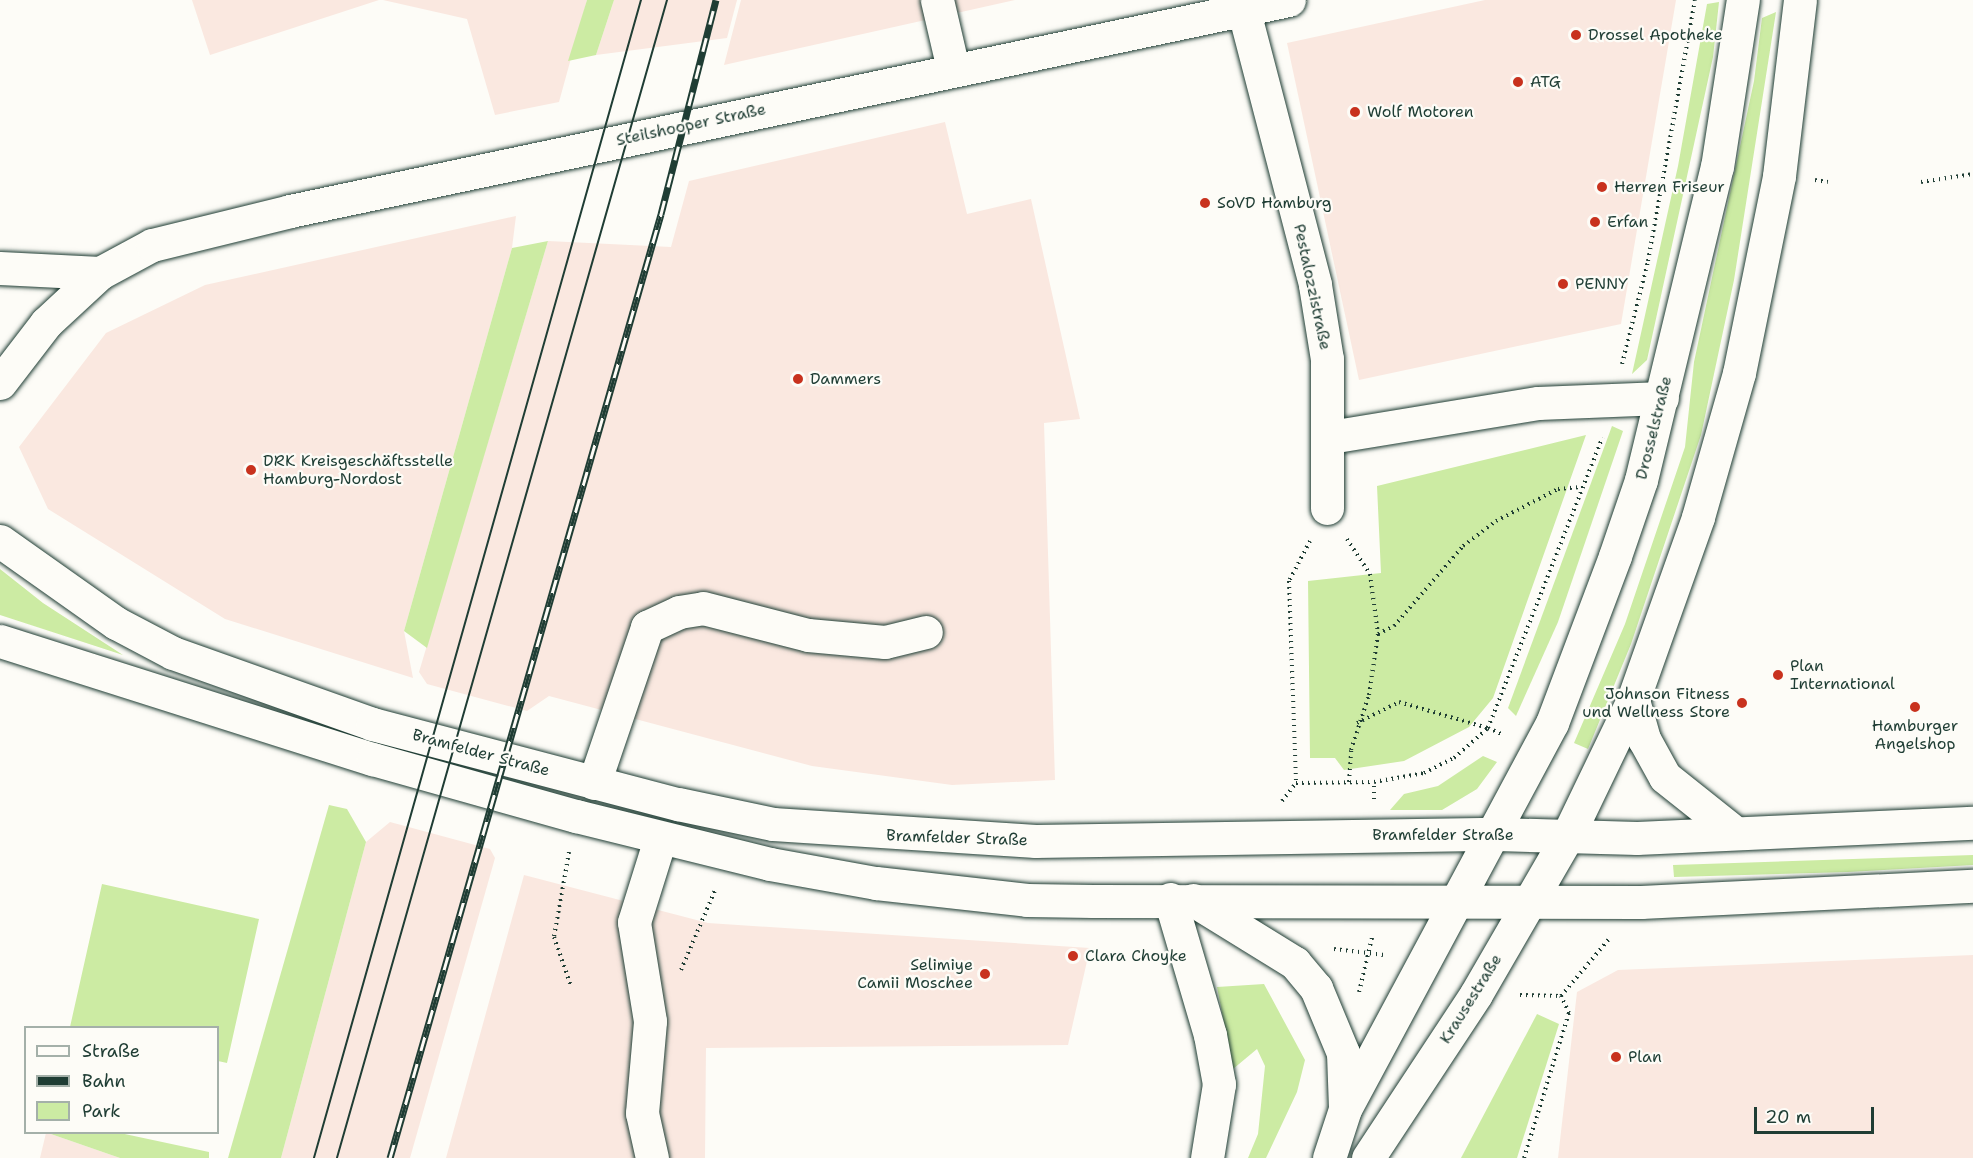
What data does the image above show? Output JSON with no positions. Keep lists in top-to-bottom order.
{
  "streets": {
    "main road": [
      "Steilshooper Straße",
      "Pestalozzistraße",
      "Drosselstraße",
      "Bramfelder Straße",
      "Krausestraße"
    ]
  },
  "crossings": [
    ["Steilshooper Straße", "Pestalozzistraße"],
    ["Drosselstraße", "Bramfelder Straße"],
    ["Bramfelder Straße", "Krausestraße"]
  ],
  "places": [
    "Drossel Apotheke",
    "ATG",
    "Wolf Motoren",
    "Herren Friseur",
    "SoVD Hamburg",
    "Erfan",
    "PENNY",
    "Dammers",
    "DRK Kreisgeschäftsstelle Hamburg-Nordost",
    "Plan International",
    "Johnson Fitness und Wellness Store",
    "Hamburger Angelshop",
    "Clara Choyke",
    "Selimiye Camii Moschee",
    "Plan"
  ],
  "legend": ["Straße", "Bahn", "Park"],
  "scale_bar": "20 m"
}
